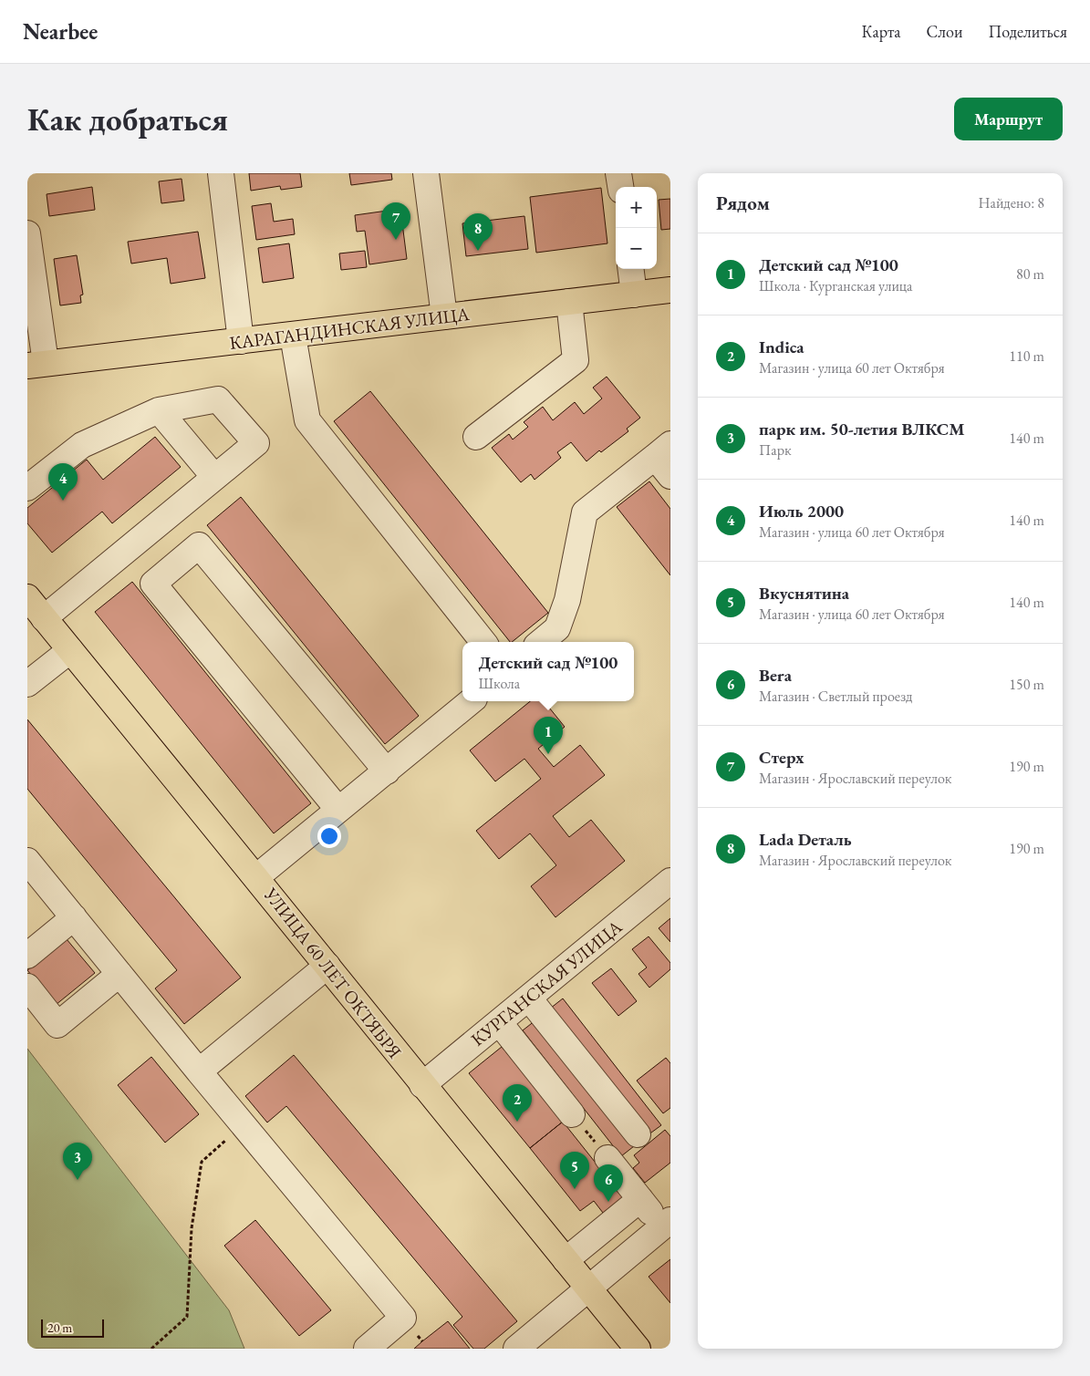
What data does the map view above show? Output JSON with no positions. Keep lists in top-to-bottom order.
{
  "streets": {
    "main road": ["КАРАГАНДИНСКАЯ УЛИЦА", "УЛИЦА 60 ЛЕТ ОКТЯБРЯ"],
    "street": ["КУРГАНСКАЯ УЛИЦА"]
  },
  "crossings": [
    ["УЛИЦА 60 ЛЕТ ОКТЯБРЯ", "КУРГАНСКАЯ УЛИЦА"]
  ],
  "scale_bar": "20 m",
  "page": {
    "header": "Nearbee",
    "nav": ["Карта", "Слои", "Поделиться"],
    "buttons": "Маршрут",
    "title": "Как добраться",
    "heading": ["Рядом", "Найдено: 8"],
    "map_buttons": ["+", "−"],
    "pins": [
      "7",
      "8",
      "4",
      "1",
      "2",
      "3",
      "5",
      "6"
    ],
    "list": [
      {
        "mark": "1",
        "name": "Детский сад №100",
        "note": "Школа · Курганская улица",
        "value": "80 m"
      },
      {
        "mark": "2",
        "name": "Indica",
        "note": "Магазин · улица 60 лет Октября",
        "value": "110 m"
      },
      {
        "mark": "3",
        "name": "парк им. 50-летия ВЛКСМ",
        "note": "Парк",
        "value": "140 m"
      },
      {
        "mark": "4",
        "name": "Июль 2000",
        "note": "Магазин · улица 60 лет Октября",
        "value": "140 m"
      },
      {
        "mark": "5",
        "name": "Вкуснятина",
        "note": "Магазин · улица 60 лет Октября",
        "value": "140 m"
      },
      {
        "mark": "6",
        "name": "Bera",
        "note": "Магазин · Светлый проезд",
        "value": "150 m"
      },
      {
        "mark": "7",
        "name": "Стерх",
        "note": "Магазин · Ярославский переулок",
        "value": "190 m"
      },
      {
        "mark": "8",
        "name": "Lada Dеталь",
        "note": "Магазин · Ярославский переулок",
        "value": "190 m"
      }
    ],
    "popup": ["Детский сад №100", "Школа"],
    "scale": "20 m"
  }
}
